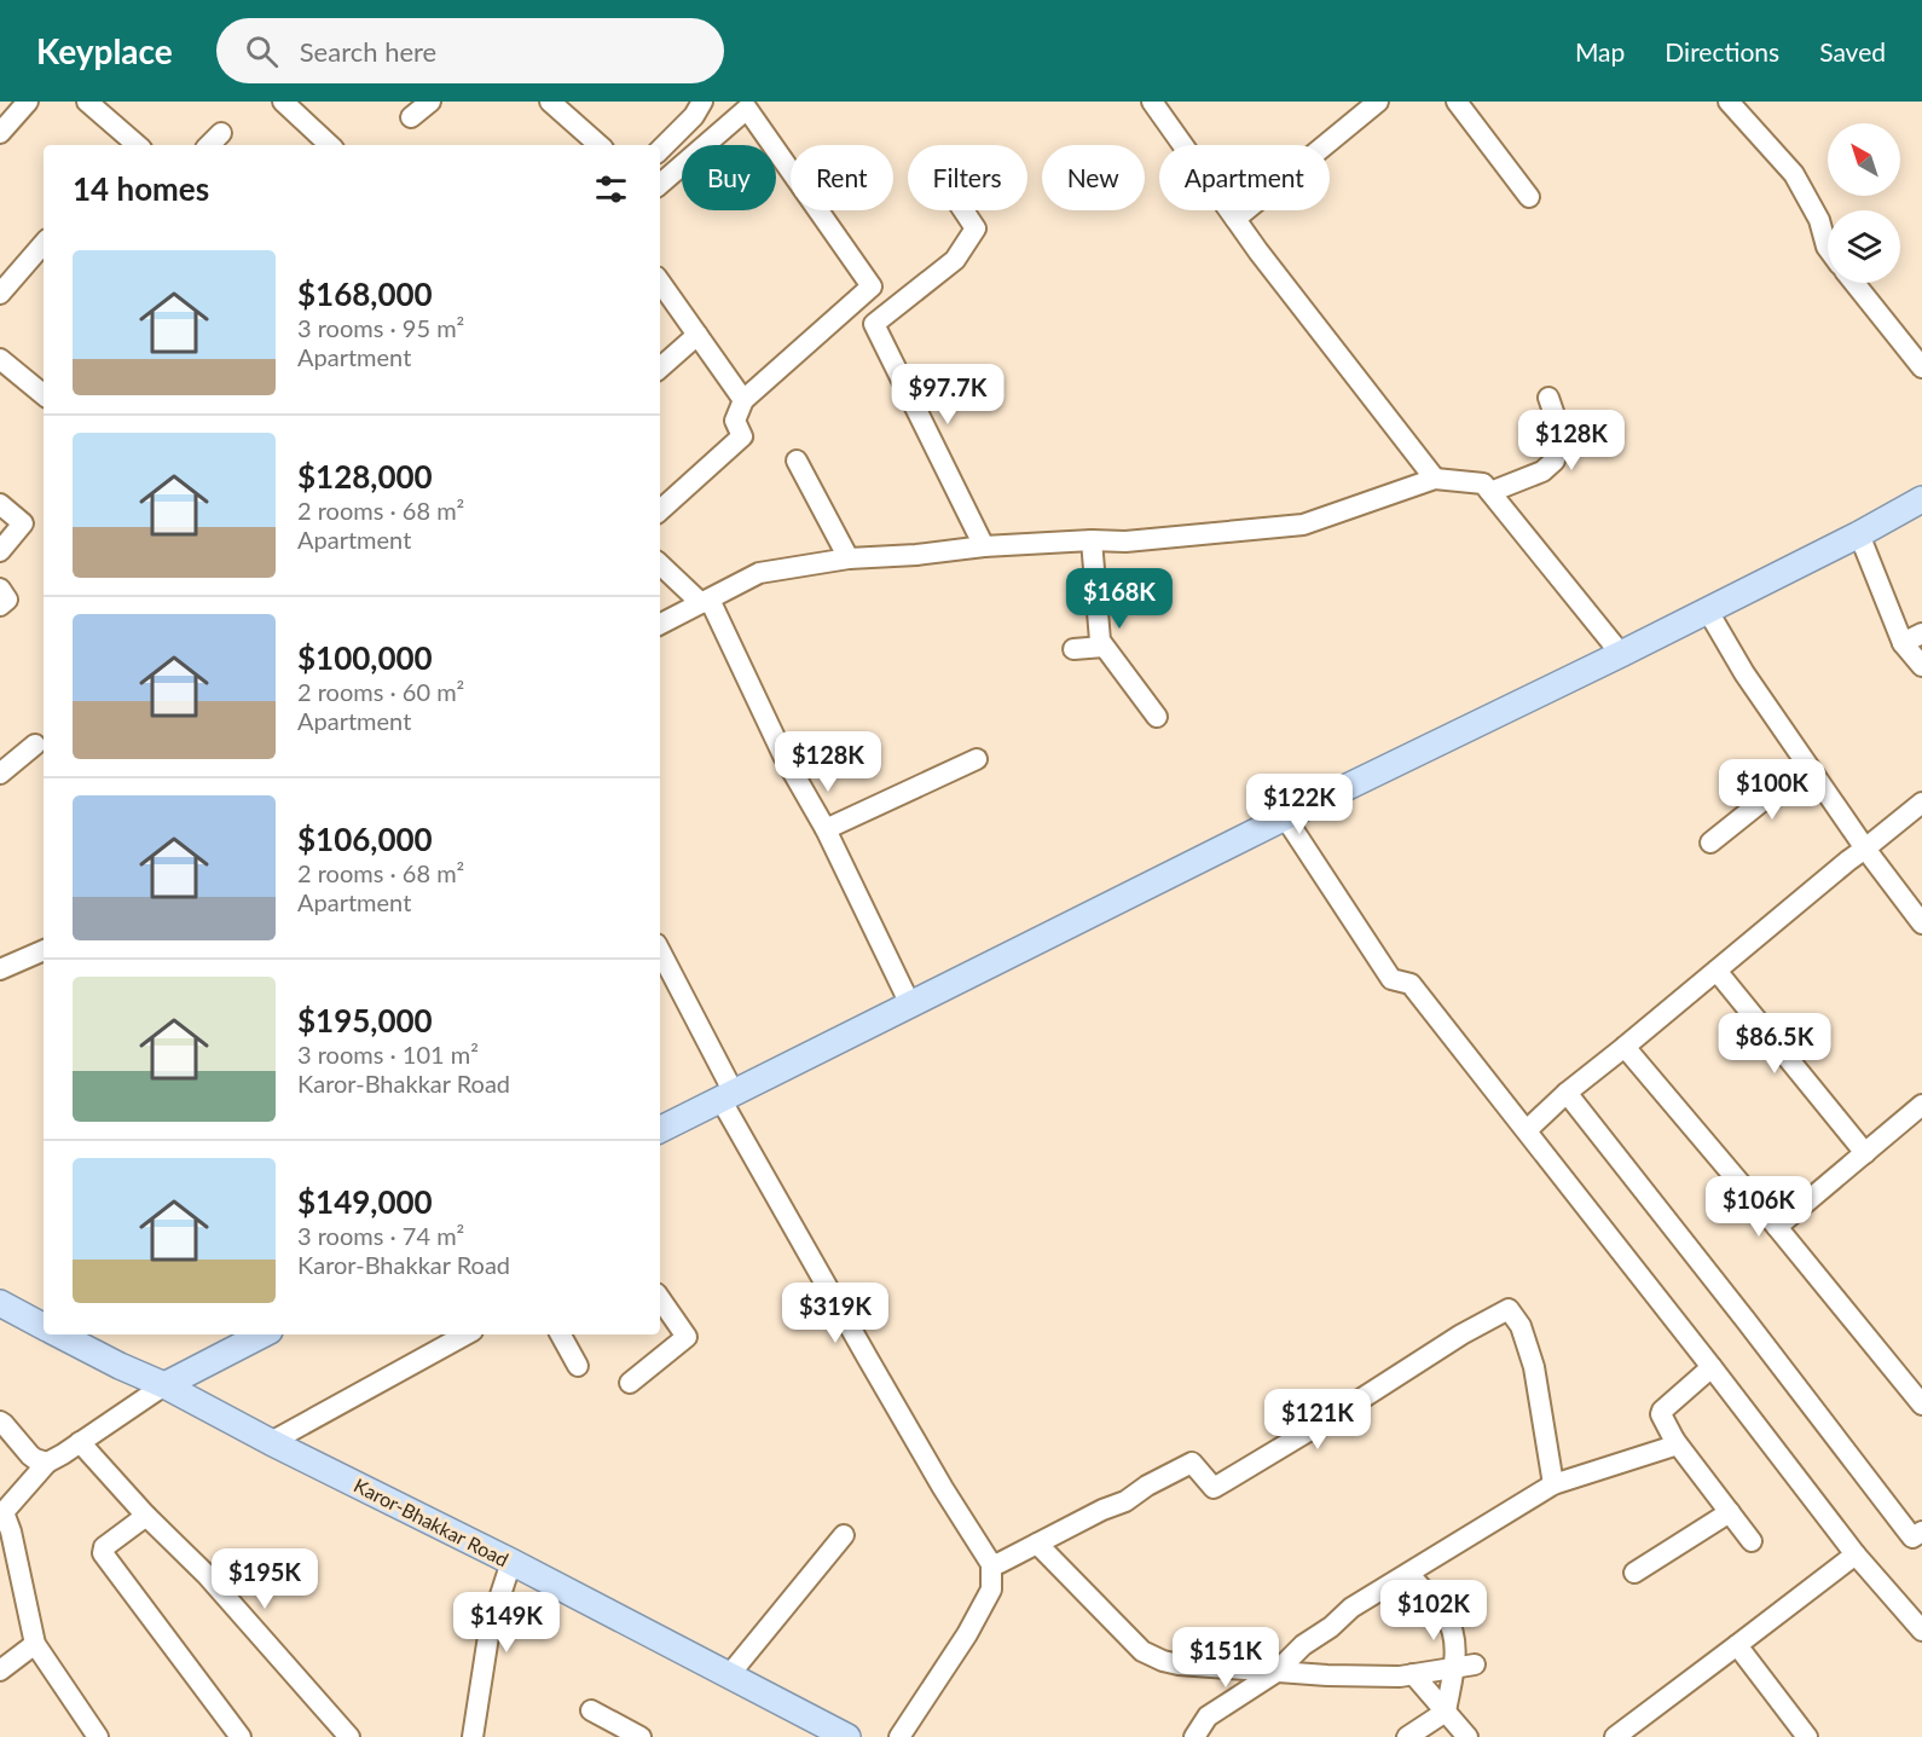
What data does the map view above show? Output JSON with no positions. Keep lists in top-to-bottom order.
{
  "streets": {
    "main road": ["Karor-Bhakkar Road"]
  },
  "north": "top left",
  "page": {
    "header": "Keyplace",
    "search": "Search here",
    "nav": ["Map", "Directions", "Saved"],
    "chip": [
      "Buy",
      "Rent",
      "Filters",
      "New",
      "Apartment"
    ],
    "heading": "14 homes",
    "list": [
      {
        "name": "$168,000",
        "note": "3 rooms · 95 m² · Apartment"
      },
      {
        "name": "$128,000",
        "note": "2 rooms · 68 m² · Apartment"
      },
      {
        "name": "$100,000",
        "note": "2 rooms · 60 m² · Apartment"
      },
      {
        "name": "$106,000",
        "note": "2 rooms · 68 m² · Apartment"
      },
      {
        "name": "$195,000",
        "note": "3 rooms · 101 m² · Karor-Bhakkar Road"
      },
      {
        "name": "$149,000",
        "note": "3 rooms · 74 m² · Karor-Bhakkar Road"
      }
    ],
    "price": [
      "$97.7K",
      "$128K",
      "$168K",
      "$128K",
      "$100K",
      "$122K",
      "$86.5K",
      "$106K",
      "$319K",
      "$121K",
      "$195K",
      "$102K",
      "$149K",
      "$151K"
    ]
  }
}
